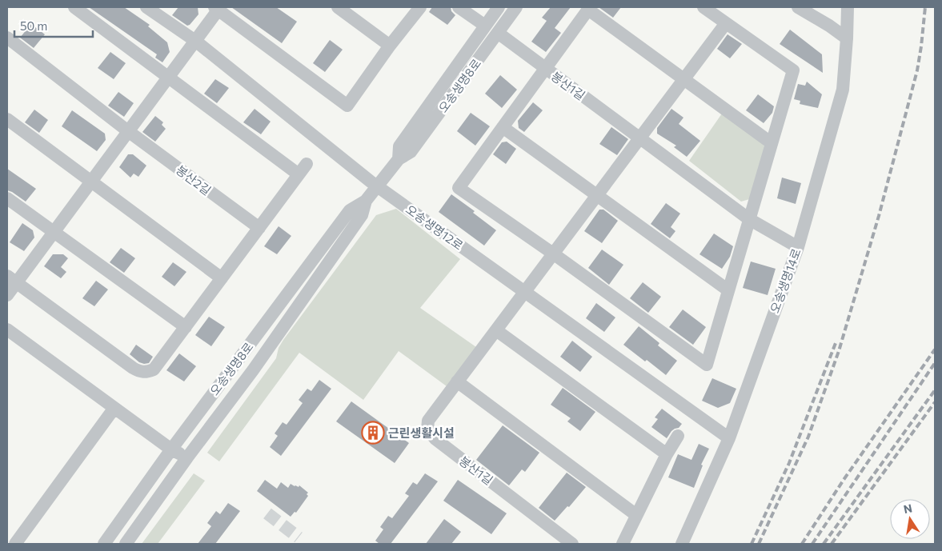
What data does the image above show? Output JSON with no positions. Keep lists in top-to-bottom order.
{
  "streets": {
    "street": [
      "오송생명8로",
      "봉산1길",
      "봉산2길",
      "오송생명12로",
      "오송생명14로"
    ]
  },
  "crossings": [
    ["오송생명8로", "봉산1길"],
    ["오송생명8로", "오송생명12로"],
    ["봉산1길", "오송생명12로"],
    ["봉산1길", "오송생명14로"],
    ["오송생명12로", "오송생명14로"]
  ],
  "places": {
    "building": ["근린생활시설"]
  },
  "scale_bar": "50 m",
  "north": "top"
}
